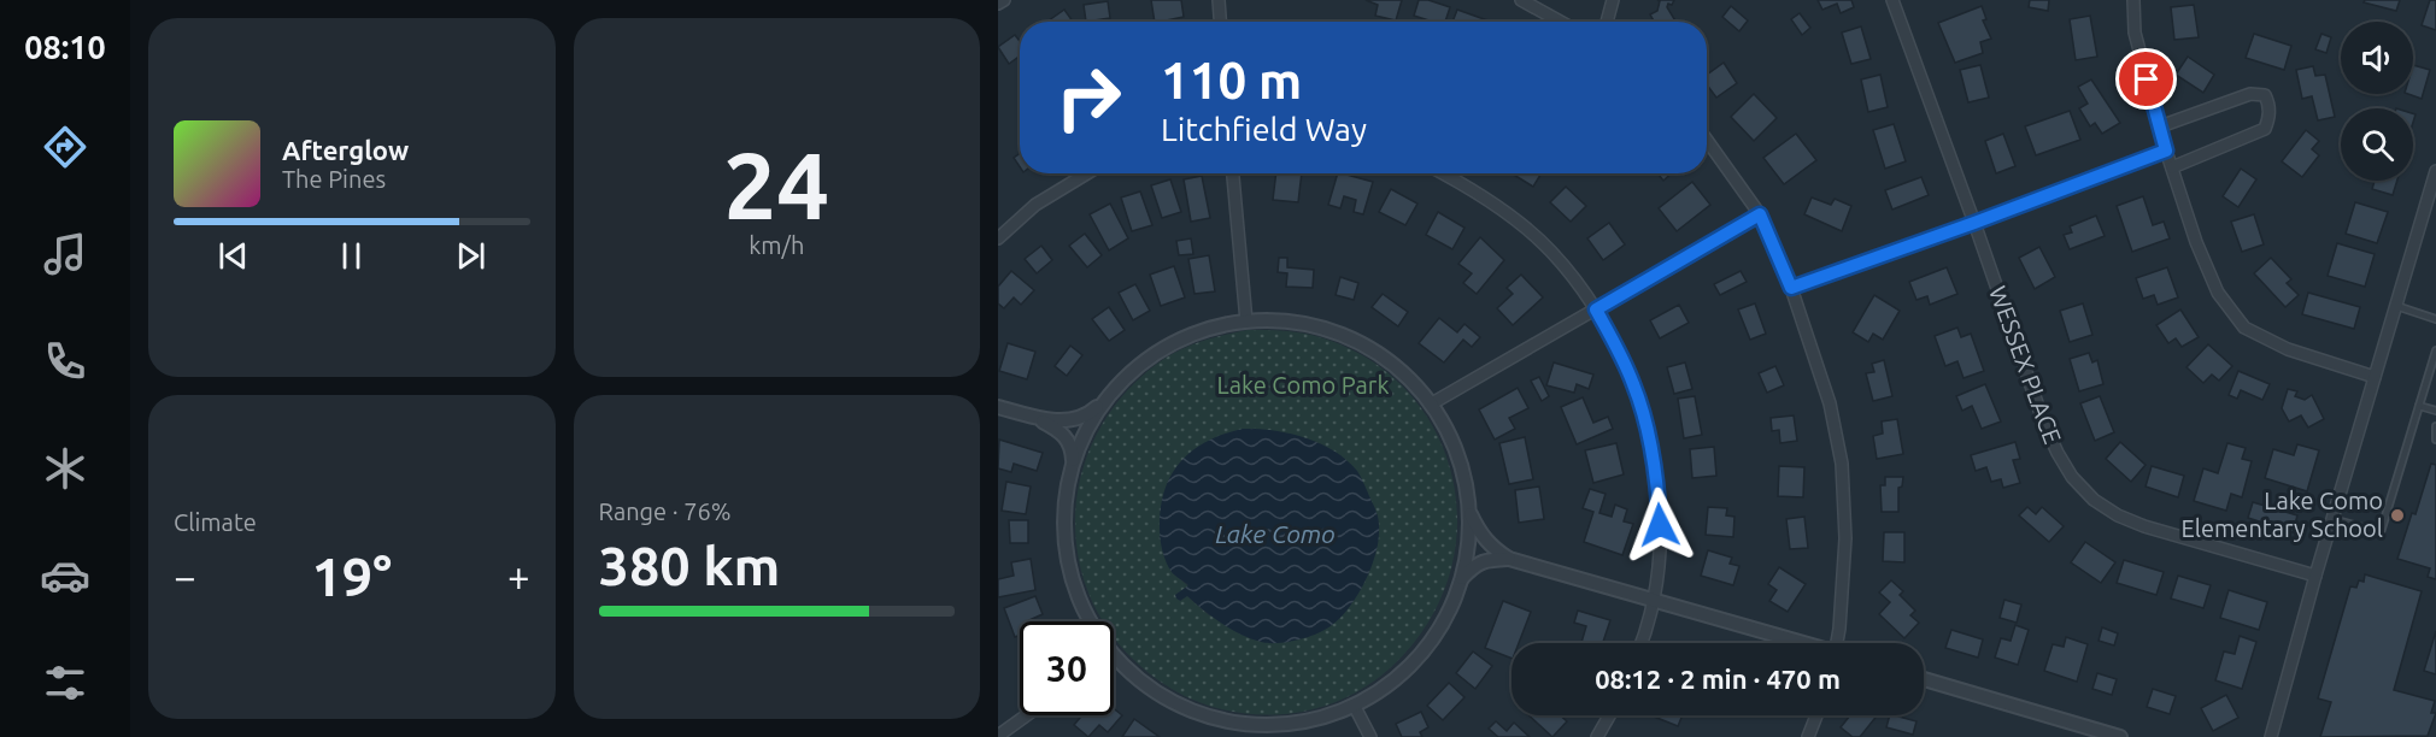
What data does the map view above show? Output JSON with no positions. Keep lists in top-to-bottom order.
{
  "streets": {
    "street": ["WESSEX PLACE"]
  },
  "water": ["Lake Como"],
  "parks": ["Lake Como Park"],
  "places": ["Lake Como Elementary School"],
  "page": {
    "tabs": "08:10",
    "tile": [
      ["24", "km/h"],
      "Climate",
      ["Range · 76%", "380 km"]
    ],
    "turn": ["110 m", "Litchfield Way"],
    "song": ["Afterglow", "The Pines"],
    "heat": ["−", "19°", "+"],
    "limit": "30",
    "trip": "08:12 · 2 min · 470 m"
  }
}
